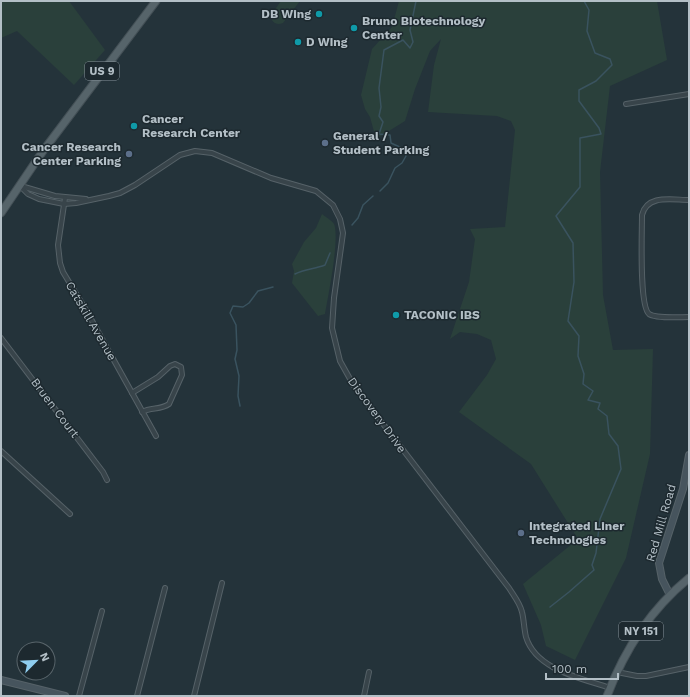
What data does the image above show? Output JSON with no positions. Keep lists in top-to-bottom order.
{
  "streets": {
    "main road": ["US 9", "NY 151"],
    "street": [
      "Catskill Avenue",
      "Bruen Court",
      "Discovery Drive",
      "Red Mill Road"
    ]
  },
  "crossings": [
    ["US 9", "Discovery Drive"],
    ["Catskill Avenue", "Discovery Drive"],
    ["Discovery Drive", "NY 151"],
    ["Red Mill Road", "NY 151"]
  ],
  "places": [
    "DB Wing",
    "Bruno Biotechnology Center",
    "D Wing",
    "Cancer Research Center",
    "General / Student Parking",
    "Cancer Research Center Parking",
    "TACONIC IBS",
    "Integrated Liner Technologies"
  ],
  "scale_bar": "100 m",
  "north": "top right"
}
